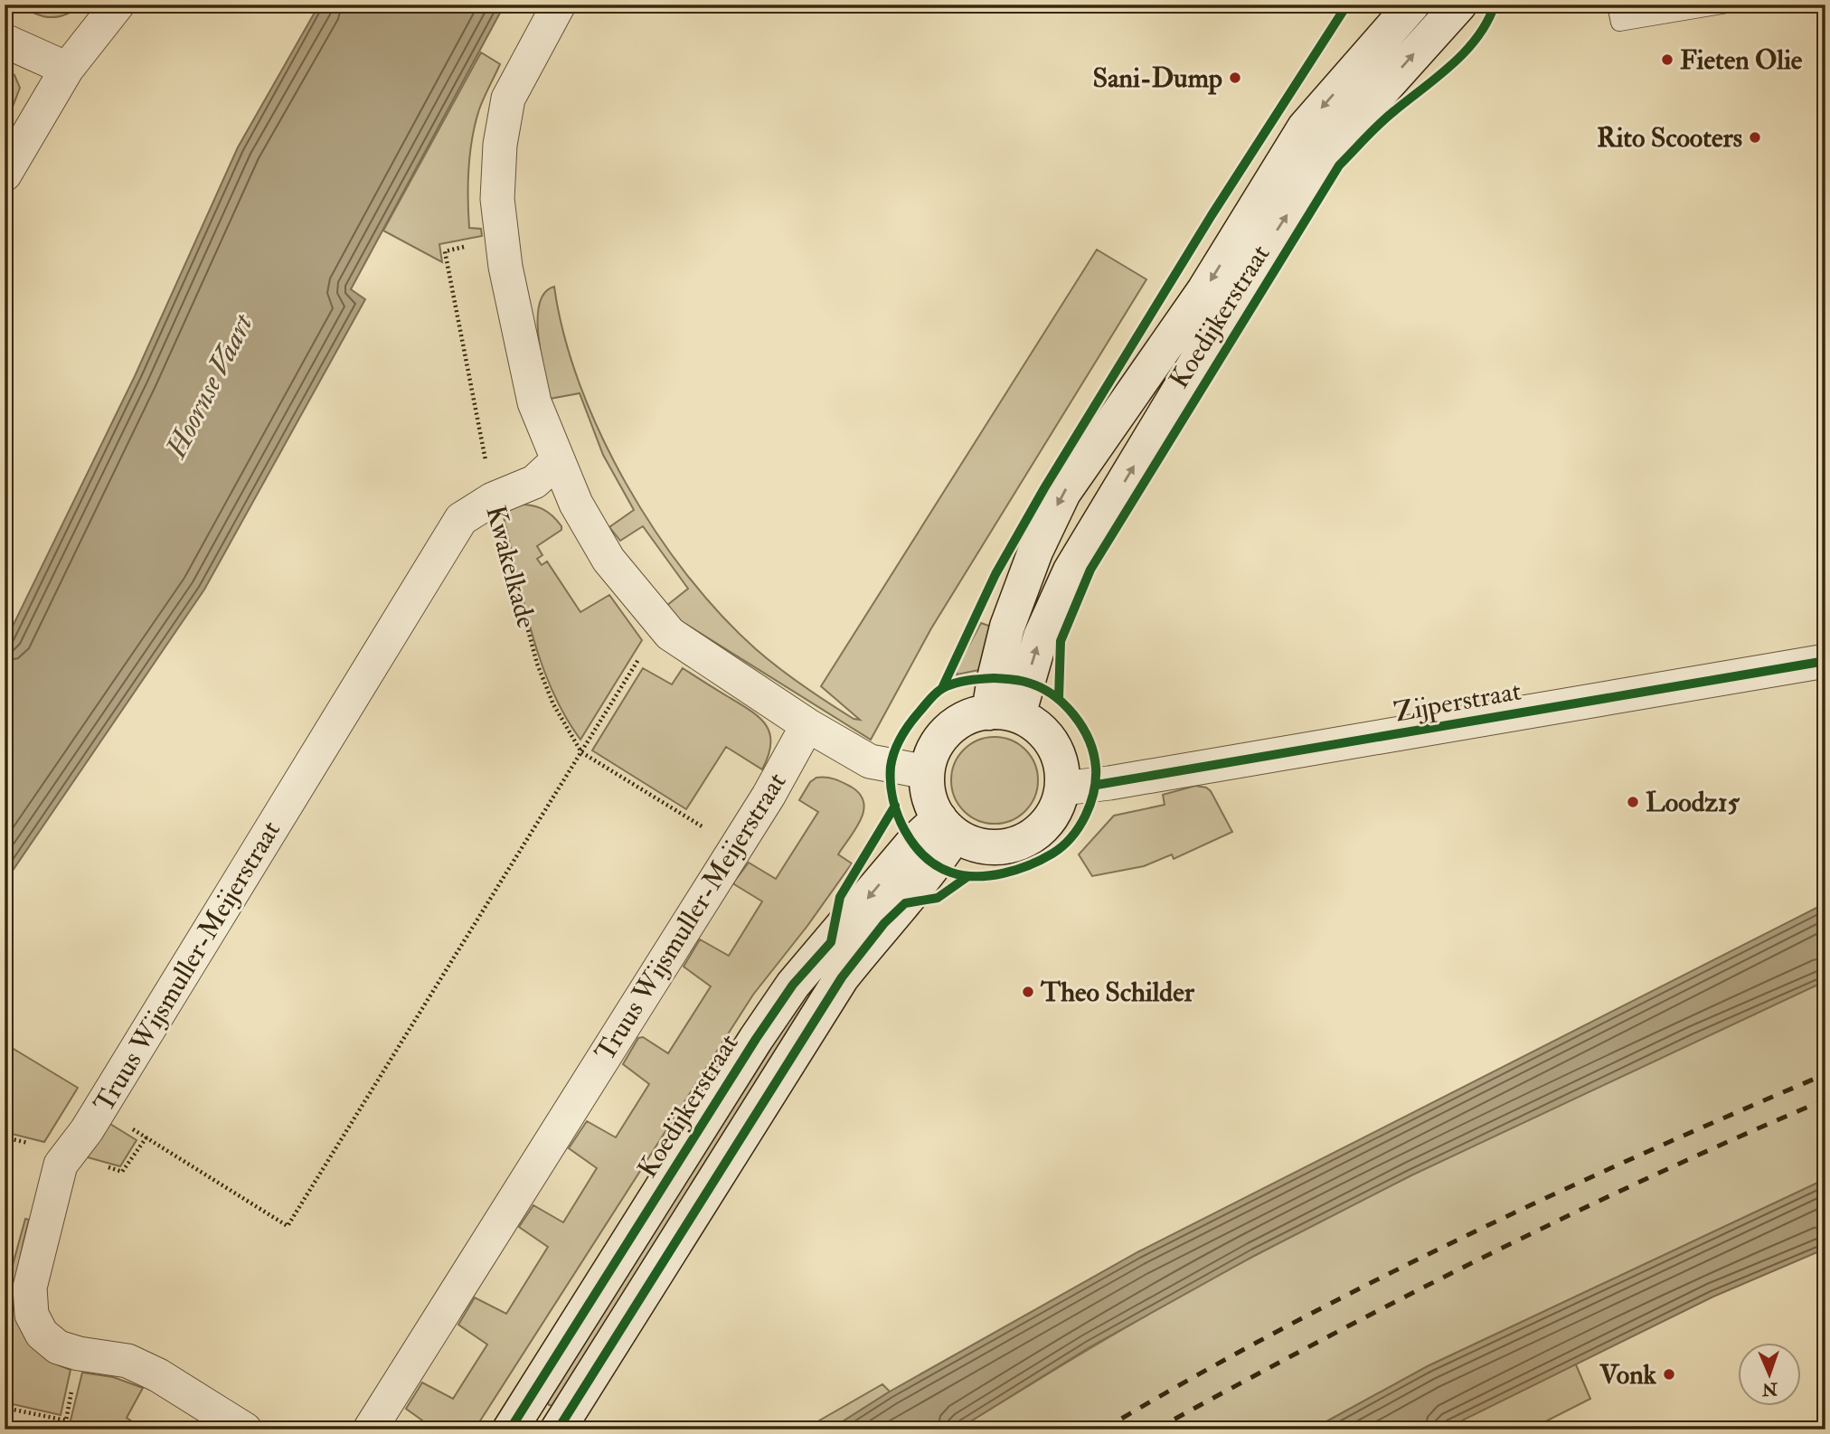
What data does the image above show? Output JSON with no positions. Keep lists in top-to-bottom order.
{
  "streets": {
    "main road": ["Koedijkerstraat"],
    "street": ["Zijperstraat", "Truus Wijsmuller-Meijerstraat"],
    "path": ["Kwakelkade"]
  },
  "crossings": [
    ["Koedijkerstraat", "Zijperstraat"],
    ["Kwakelkade", "Truus Wijsmuller-Meijerstraat"]
  ],
  "water": ["Hoornse Vaart"],
  "places": [
    "Fieten Olie",
    "Sani-Dump",
    "Rito Scooters",
    "Loodz15",
    "Theo Schilder",
    "Vonk"
  ],
  "north": "bottom"
}
